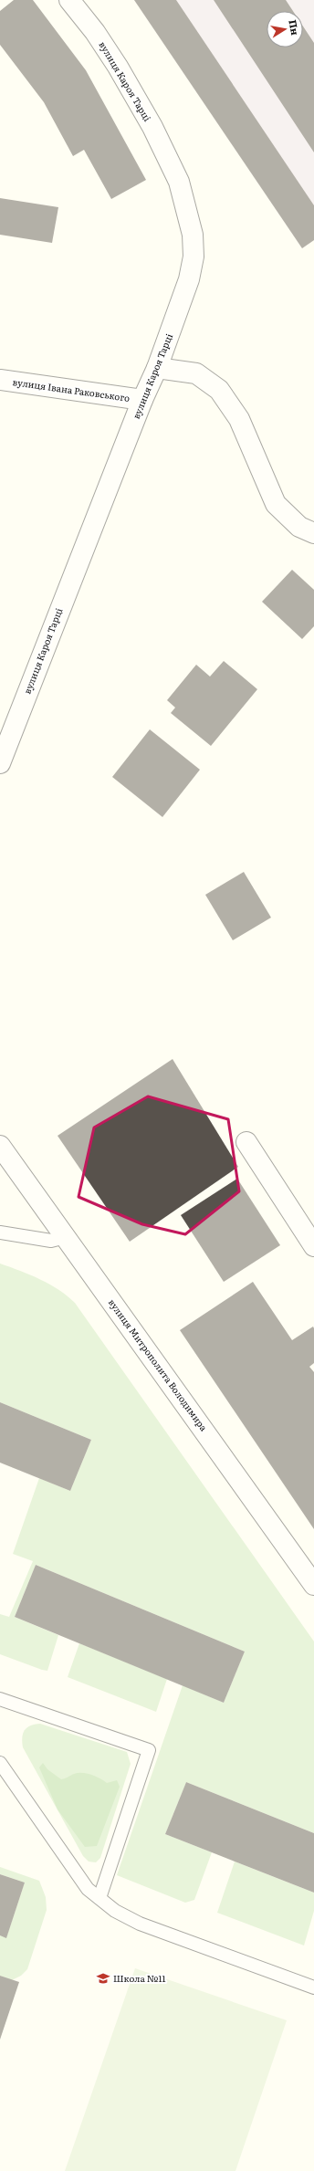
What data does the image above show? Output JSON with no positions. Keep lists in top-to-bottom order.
{
  "streets": {
    "street": ["вулиця Кароя Тарці", "вулиця Івана Раковського", "вулиця Митрополита Володимира"]
  },
  "crossings": [
    ["вулиця Кароя Тарці", "вулиця Івана Раковського"]
  ],
  "places": {
    "school or university": ["Школа №11"]
  },
  "north": "right"
}
